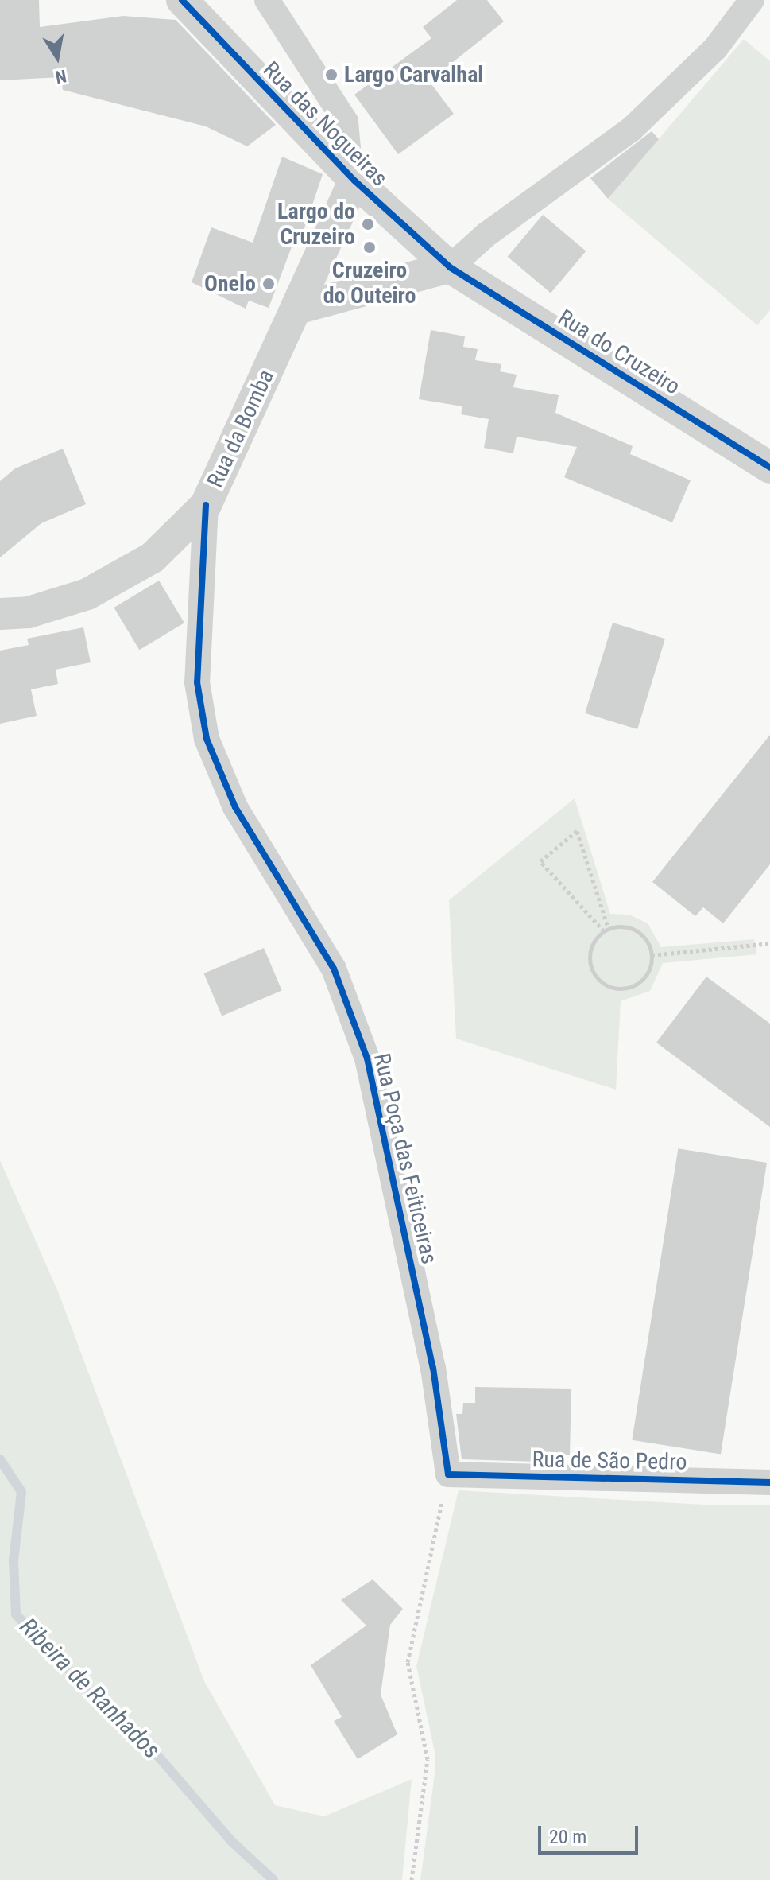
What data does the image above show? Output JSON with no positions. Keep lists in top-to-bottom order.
{
  "streets": {
    "street": [
      "Rua das Nogueiras",
      "Rua do Cruzeiro",
      "Rua da Bomba",
      "Rua Poça das Feiticeiras",
      "Rua de São Pedro"
    ]
  },
  "crossings": [
    ["Rua das Nogueiras", "Rua do Cruzeiro"],
    ["Rua das Nogueiras", "Rua da Bomba"],
    ["Rua da Bomba", "Rua Poça das Feiticeiras"],
    ["Rua Poça das Feiticeiras", "Rua de São Pedro"]
  ],
  "water": ["Ribeira de Ranhados"],
  "places": [
    "Largo Carvalhal",
    "Largo do Cruzeiro",
    "Cruzeiro do Outeiro",
    "Onelo"
  ],
  "scale_bar": "20 m",
  "north": "bottom"
}
